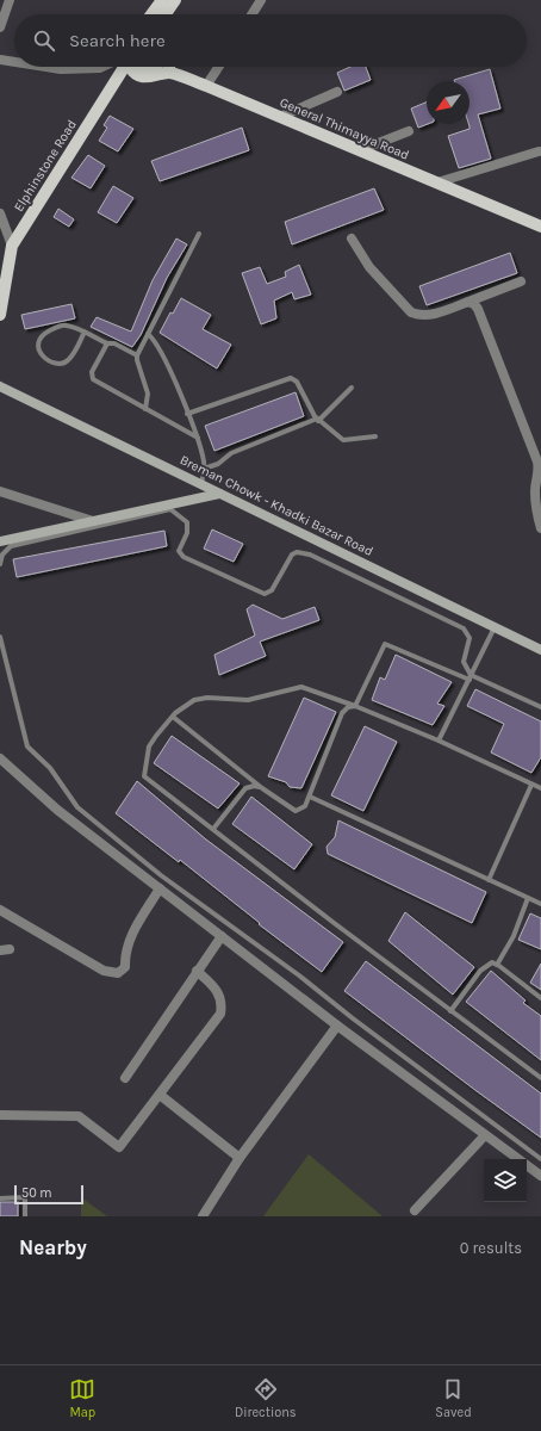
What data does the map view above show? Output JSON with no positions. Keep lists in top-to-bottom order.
{
  "streets": {
    "main road": ["General Thimayya Road", "Elphinstone Road", "Breman Chowk - Khadki Bazar Road"]
  },
  "scale_bar": "50 m",
  "north": "bottom left",
  "page": {
    "search": "Search here",
    "scale": "50 m",
    "heading": ["Nearby", "0 results"],
    "nav": ["Map", "Directions", "Saved"]
  }
}
